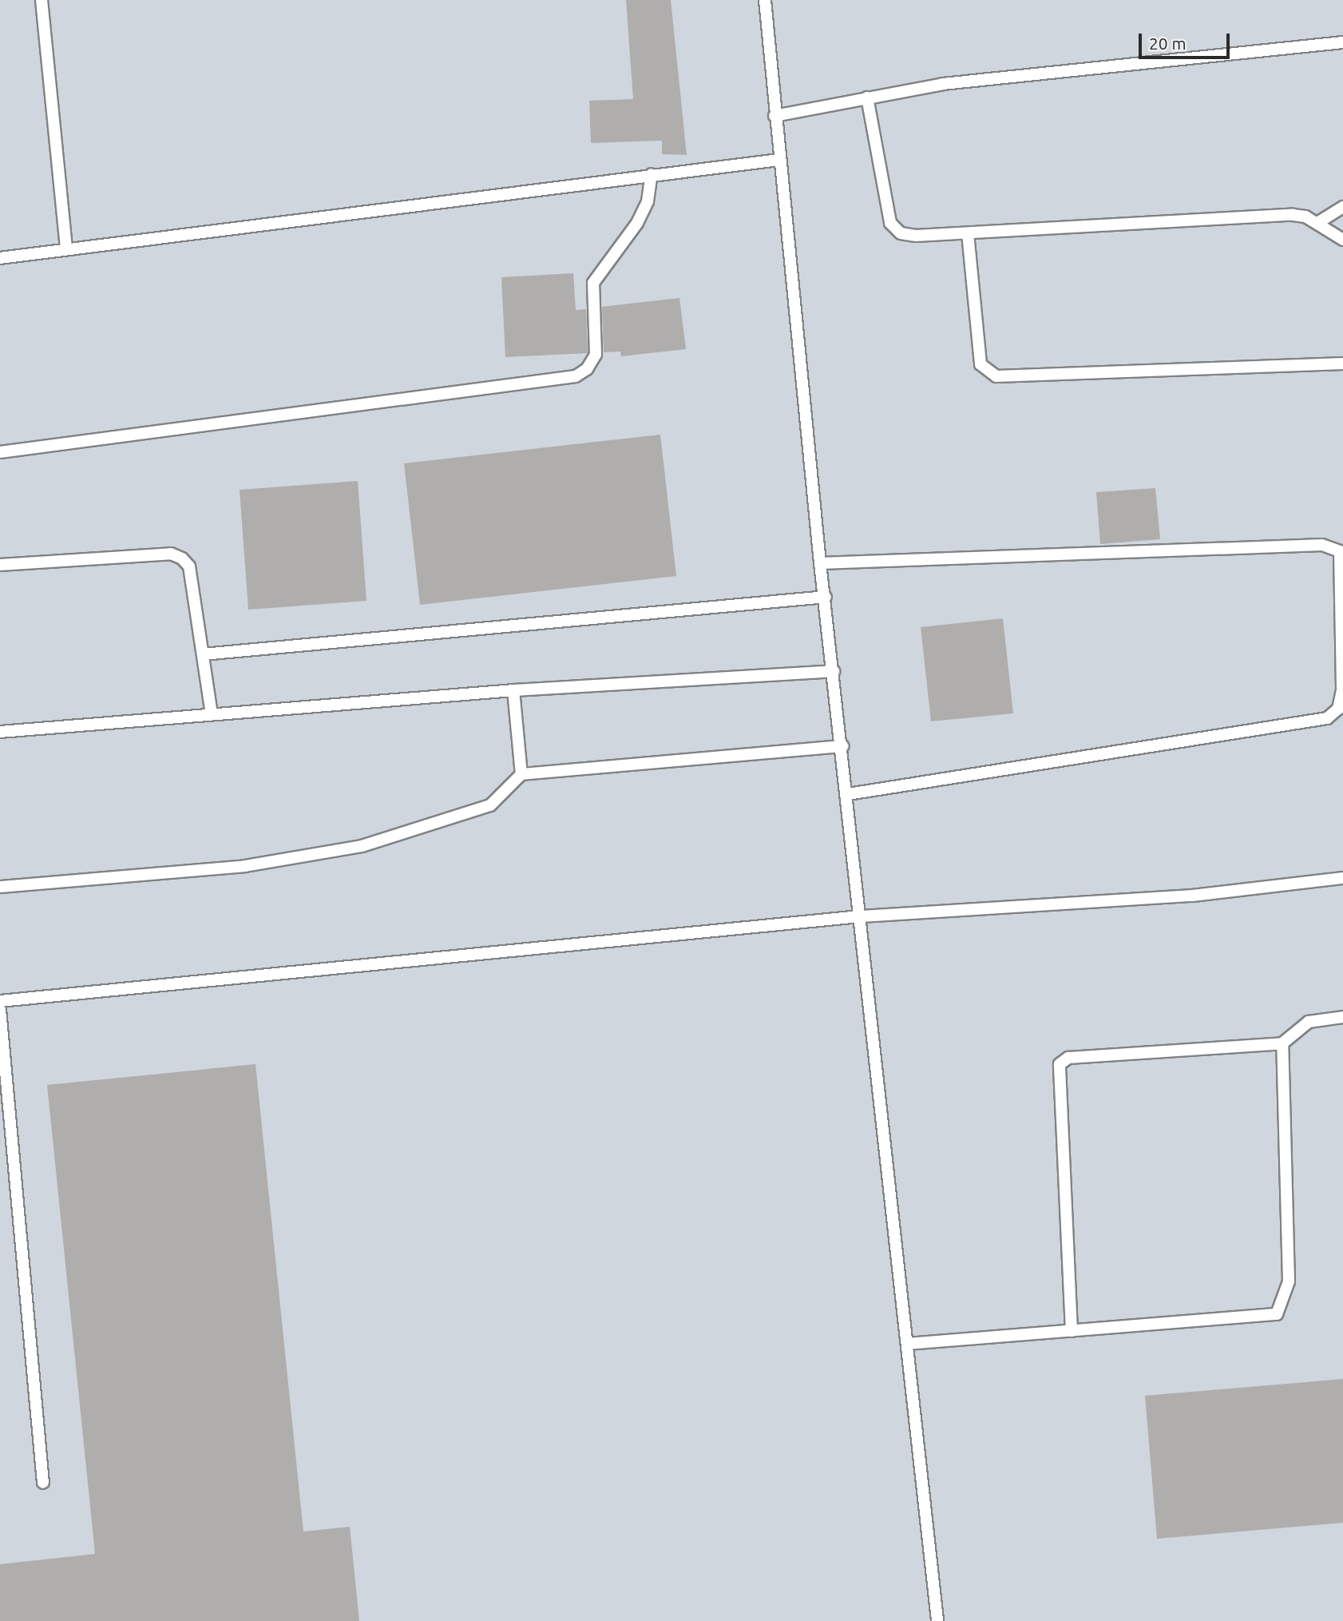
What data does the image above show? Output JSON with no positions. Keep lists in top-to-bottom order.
{
  "scale_bar": "20 m"
}
